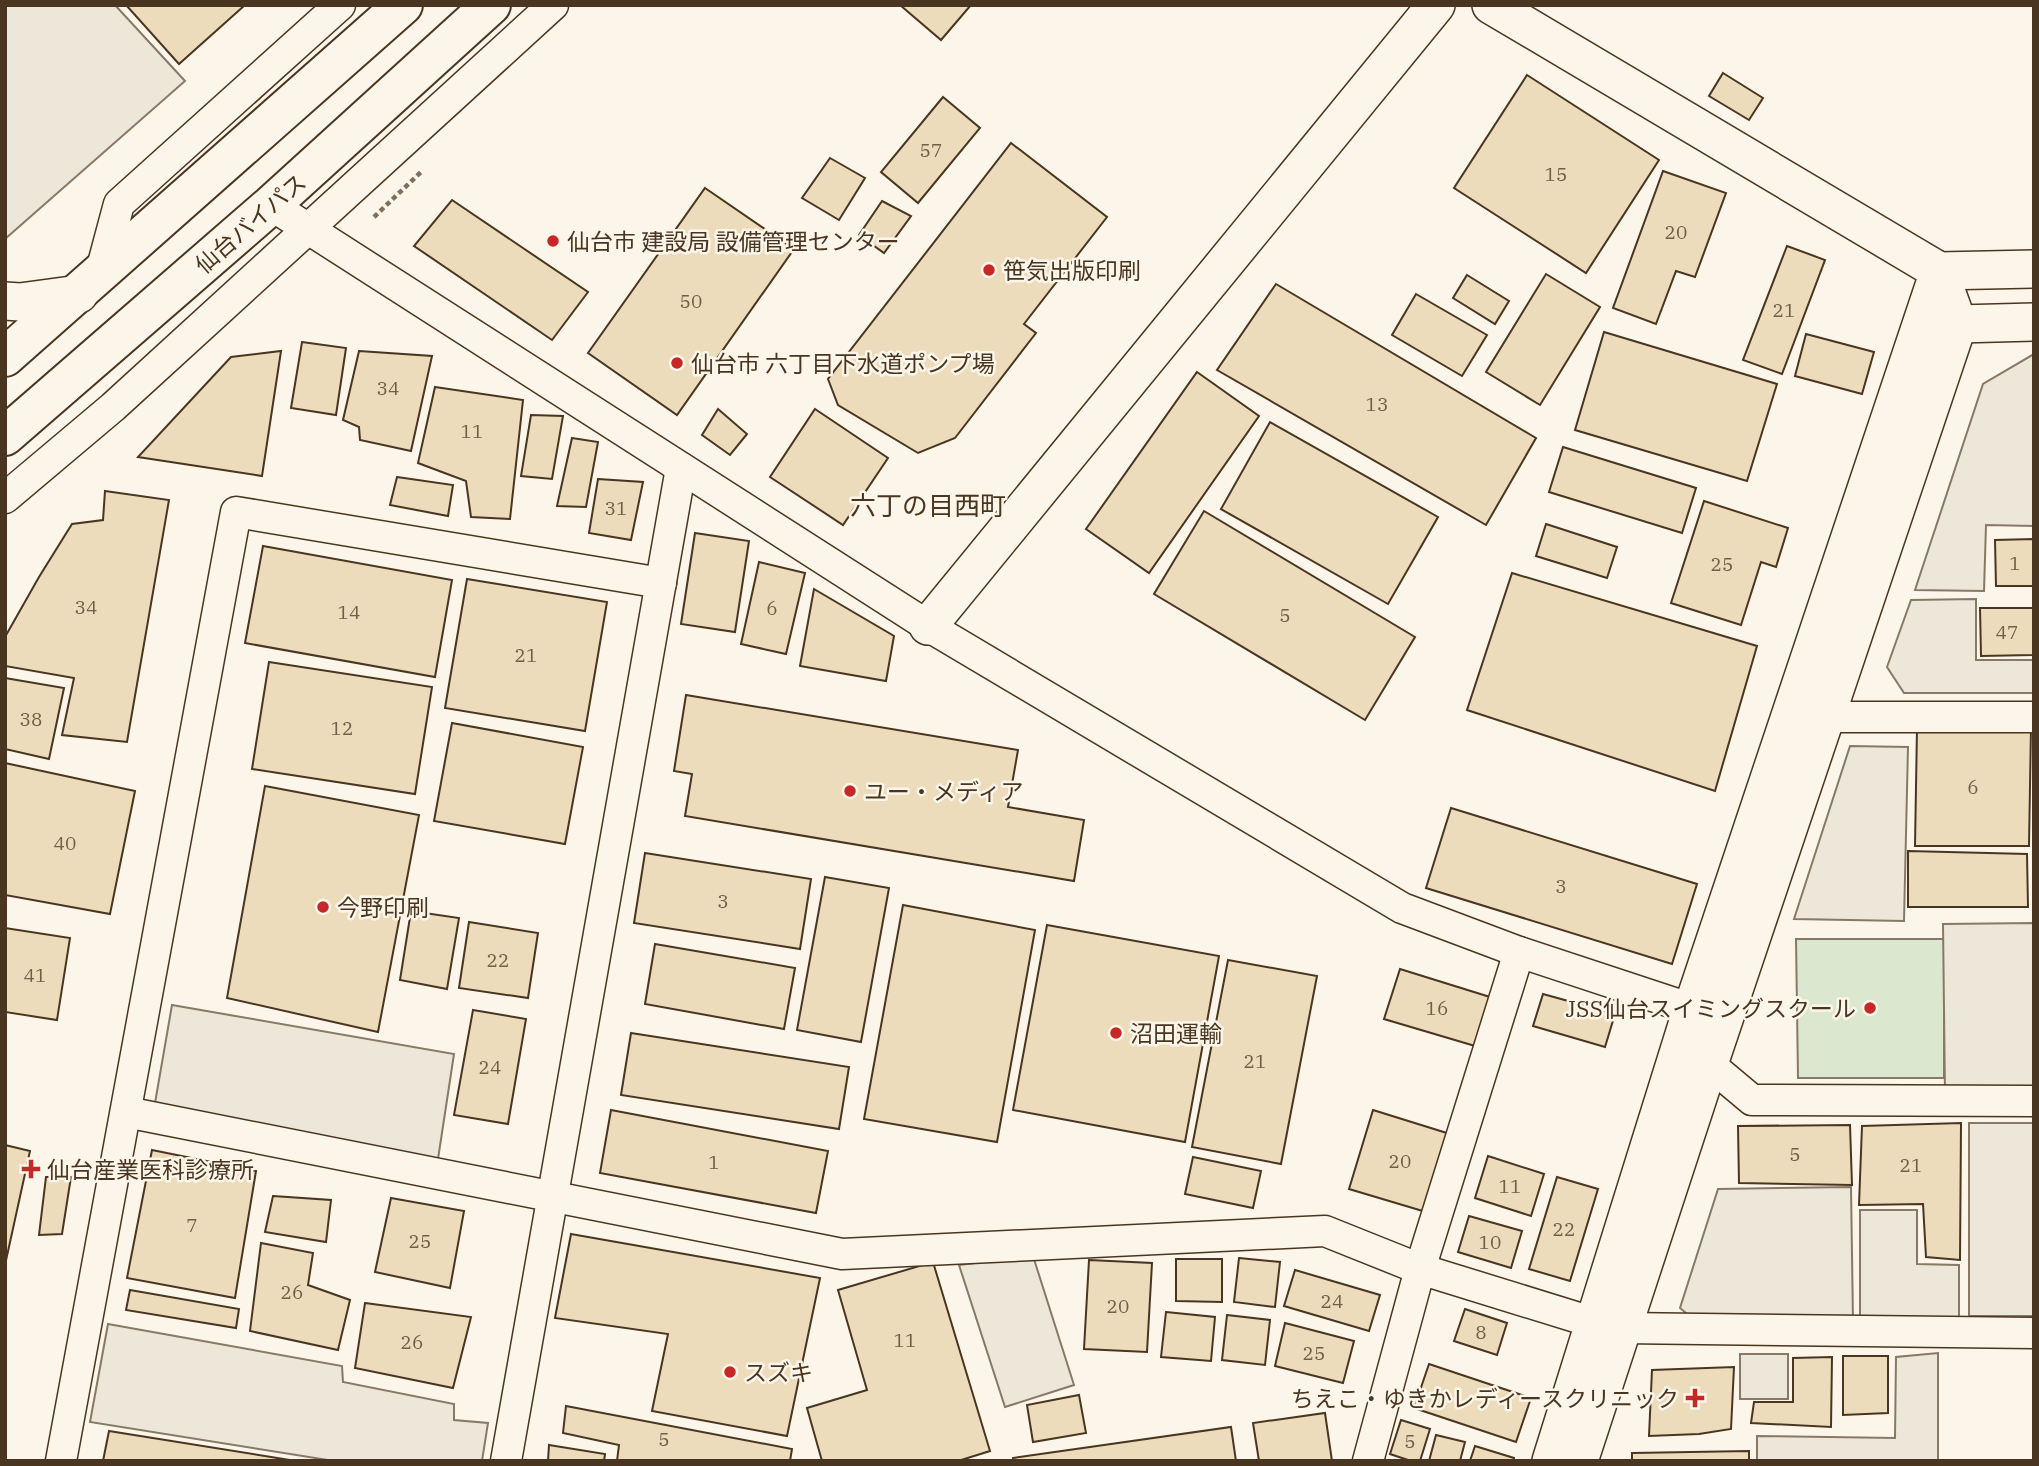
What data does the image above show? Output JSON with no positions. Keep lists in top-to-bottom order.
{
  "streets": {
    "highway": ["仙台バイパス"]
  },
  "districts": ["六丁の目西町"],
  "places": {
    "other": [
      "仙台市 建設局 設備管理センター",
      "笹気出版印刷",
      "仙台市 六丁目下水道ポンプ場",
      "ユー・メディア",
      "今野印刷",
      "JSS仙台スイミングスクール",
      "沼田運輸",
      "スズキ"
    ],
    "health": ["仙台産業医科診療所", "ちえこ・ゆきかレディースクリニック"]
  },
  "house_numbers": [
    "57",
    "15",
    "20",
    "50",
    "21",
    "34",
    "13",
    "11",
    "31",
    "1",
    "25",
    "34",
    "6",
    "14",
    "5",
    "47",
    "21",
    "38",
    "12",
    "6",
    "40",
    "3",
    "3",
    "22",
    "41",
    "16",
    "21",
    "24",
    "5",
    "20",
    "1",
    "21",
    "11",
    "7",
    "22",
    "25",
    "10",
    "26",
    "24",
    "20",
    "8",
    "11",
    "26",
    "25",
    "5",
    "5"
  ]
}
